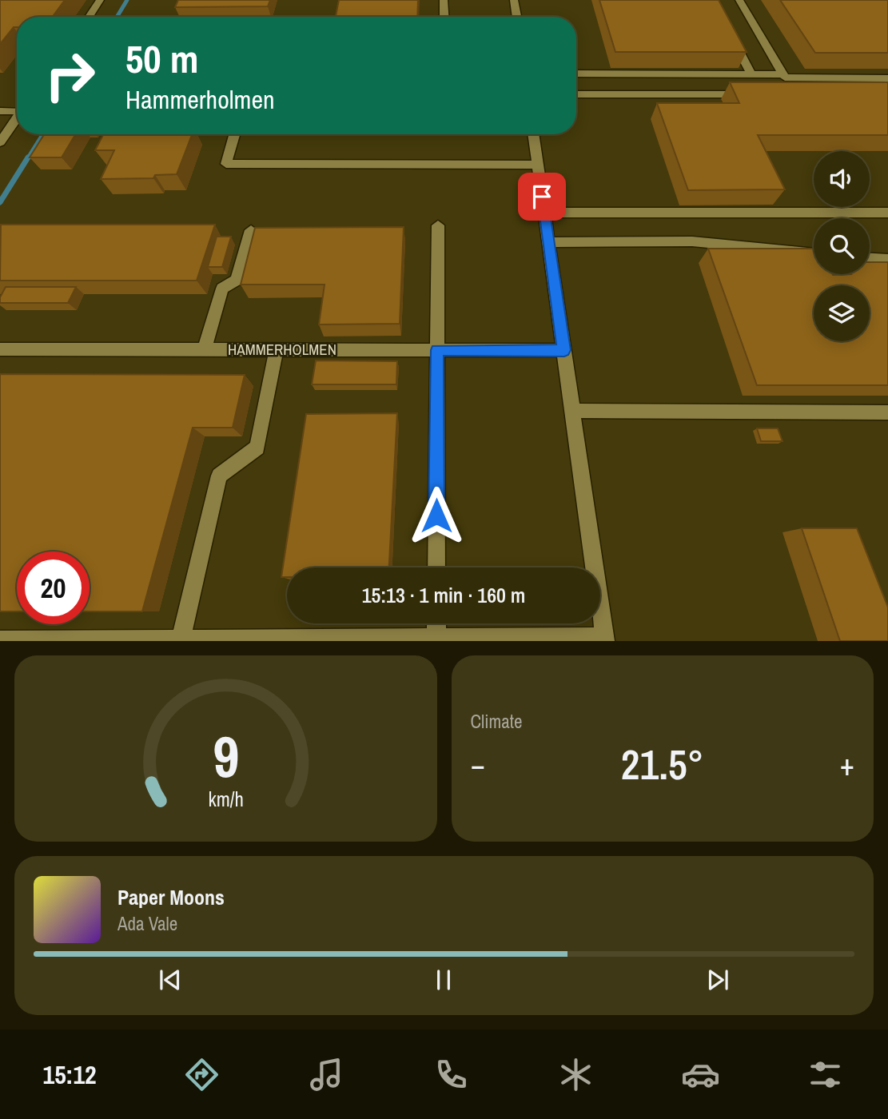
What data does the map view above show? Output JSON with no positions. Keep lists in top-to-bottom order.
{
  "streets": {
    "street": ["HAMMERHOLMEN"]
  },
  "page": {
    "turn": ["50 m", "Hammerholmen"],
    "limit": "20",
    "trip": "15:13 · 1 min · 160 m",
    "tile": "Climate",
    "heat": ["−", "21.5°", "+"],
    "song": ["Paper Moons", "Ada Vale"],
    "tabs": "15:12",
    "gauge": ["9", "km/h"]
  }
}
